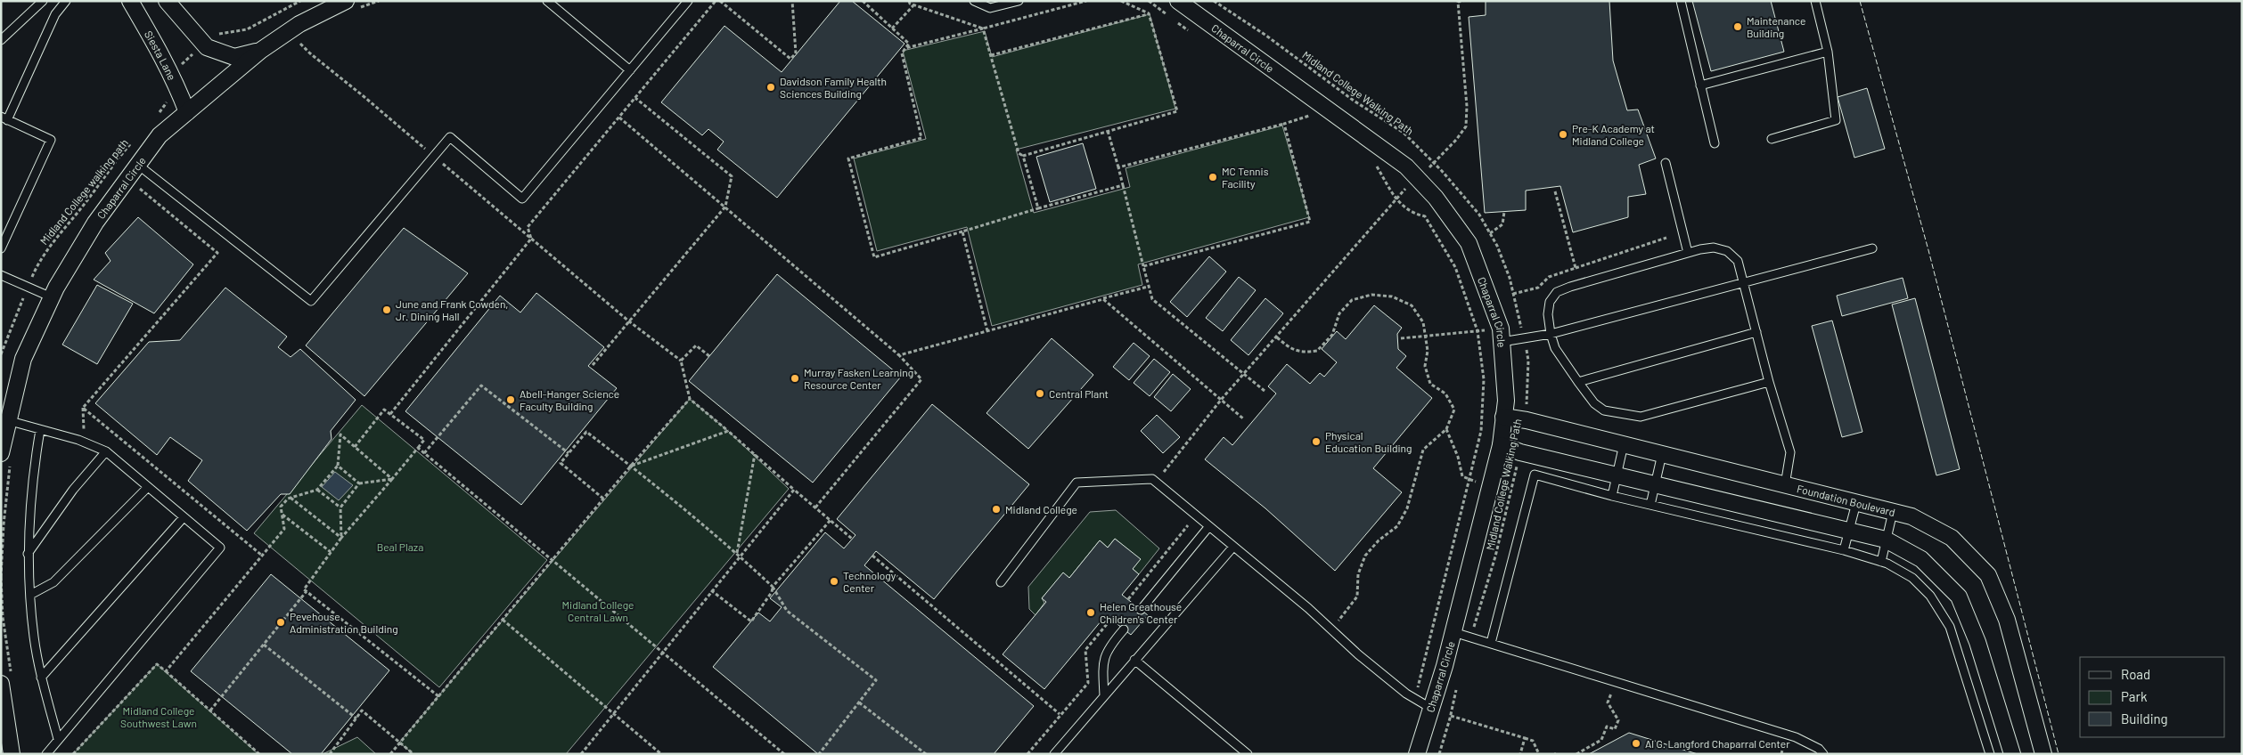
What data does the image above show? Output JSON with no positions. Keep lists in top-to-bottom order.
{
  "streets": {
    "street": ["Chaparral Circle", "Siesta Lane", "Foundation Boulevard"],
    "path": ["Midland College Walking Path", "Midland College walking path"]
  },
  "crossings": [
    ["Chaparral Circle", "Siesta Lane"],
    ["Chaparral Circle", "Foundation Boulevard"],
    ["Midland College Walking Path", "Foundation Boulevard"]
  ],
  "parks": ["Beal Plaza", "Midland College Central Lawn", "Midland College Southwest Lawn"],
  "places": [
    "Maintenance Building",
    "Davidson Family Health Sciences Building",
    "Pre-K Academy at Midland College",
    "MC Tennis Facility",
    "June and Frank Cowden, Jr. Dining Hall",
    "Murray Fasken Learning Resource Center",
    "Central Plant",
    "Abell-Hanger Science Faculty Building",
    "Physical Education Building",
    "Midland College",
    "Technology Center",
    "Helen Greathouse Children's Center",
    "Pevehouse Administration Building",
    "Al G. Langford Chaparral Center"
  ],
  "legend": ["Road", "Park", "Building"]
}
